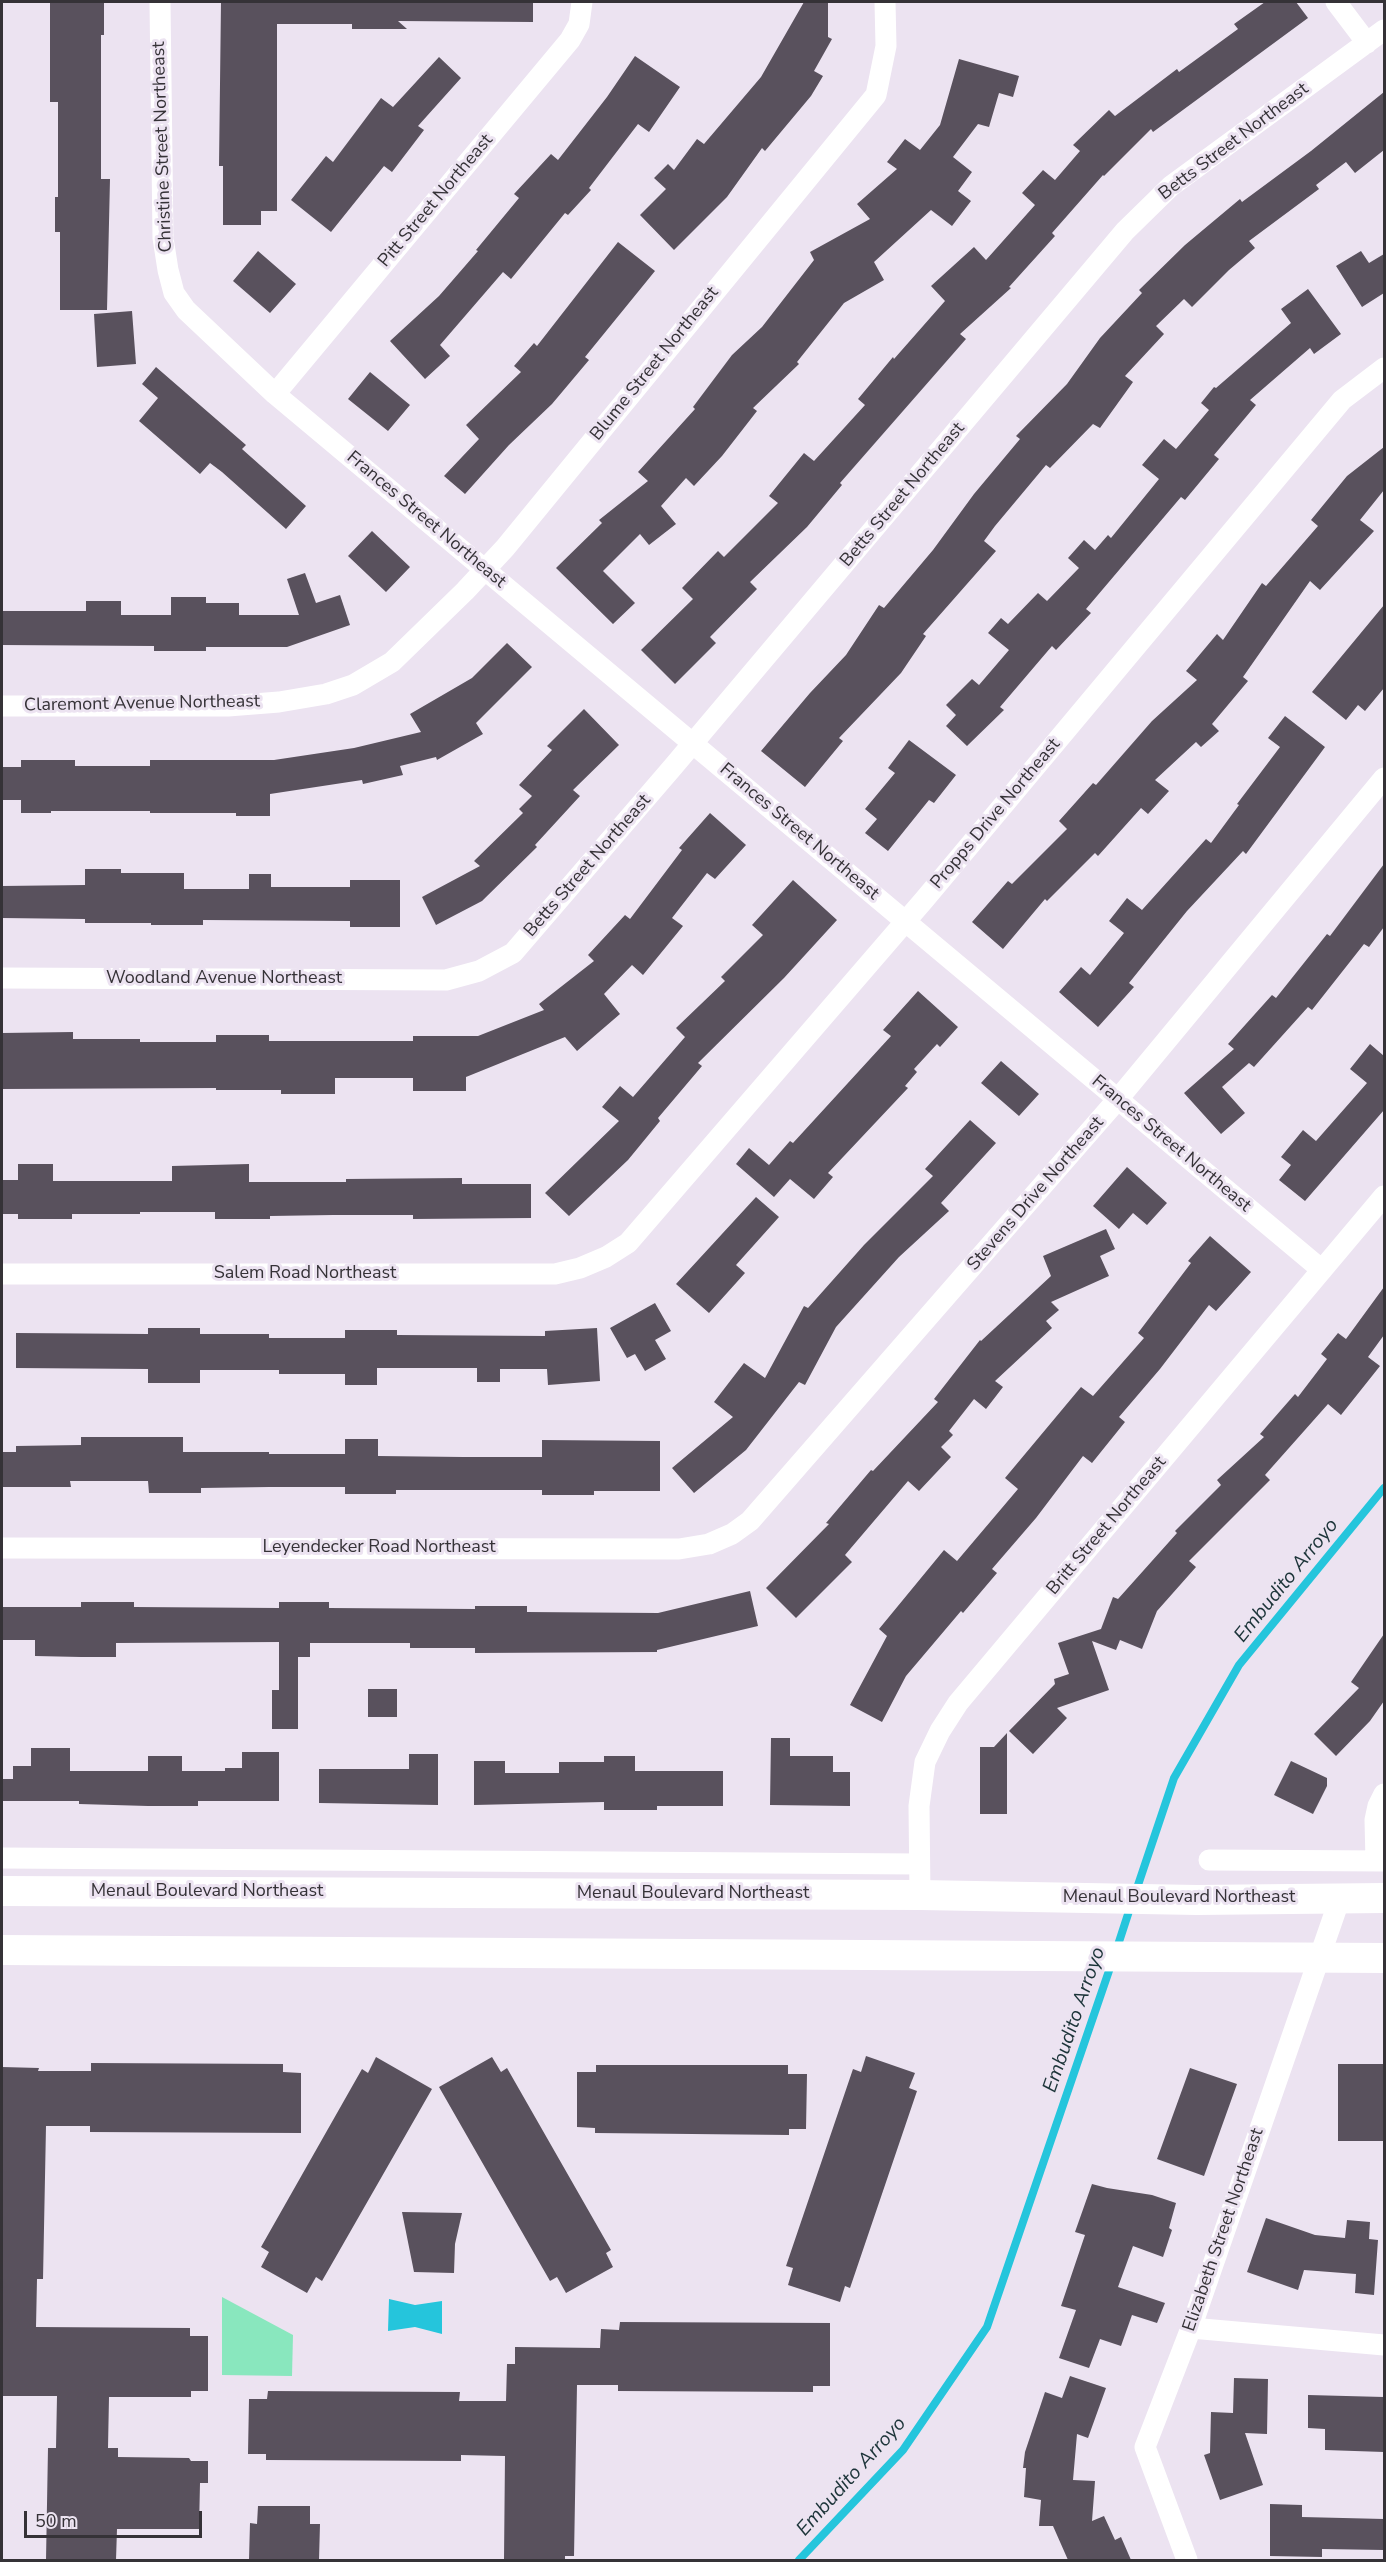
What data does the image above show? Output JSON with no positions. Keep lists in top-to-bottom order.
{
  "streets": {
    "main road": ["Menaul Boulevard Northeast"],
    "street": [
      "Betts Street Northeast",
      "Christine Street Northeast",
      "Pitt Street Northeast",
      "Blume Street Northeast",
      "Frances Street Northeast",
      "Claremont Avenue Northeast",
      "Propps Drive Northeast",
      "Woodland Avenue Northeast",
      "Stevens Drive Northeast",
      "Salem Road Northeast",
      "Britt Street Northeast",
      "Leyendecker Road Northeast",
      "Elizabeth Street Northeast"
    ]
  },
  "crossings": [
    ["Betts Street Northeast", "Frances Street Northeast"],
    ["Betts Street Northeast", "Woodland Avenue Northeast"],
    ["Christine Street Northeast", "Pitt Street Northeast"],
    ["Christine Street Northeast", "Frances Street Northeast"],
    ["Pitt Street Northeast", "Frances Street Northeast"],
    ["Blume Street Northeast", "Frances Street Northeast"],
    ["Blume Street Northeast", "Claremont Avenue Northeast"],
    ["Frances Street Northeast", "Propps Drive Northeast"],
    ["Frances Street Northeast", "Stevens Drive Northeast"],
    ["Frances Street Northeast", "Britt Street Northeast"],
    ["Propps Drive Northeast", "Salem Road Northeast"],
    ["Stevens Drive Northeast", "Leyendecker Road Northeast"],
    ["Britt Street Northeast", "Menaul Boulevard Northeast"],
    ["Menaul Boulevard Northeast", "Elizabeth Street Northeast"]
  ],
  "water": ["Embudito Arroyo"],
  "scale_bar": "50 m"
}
